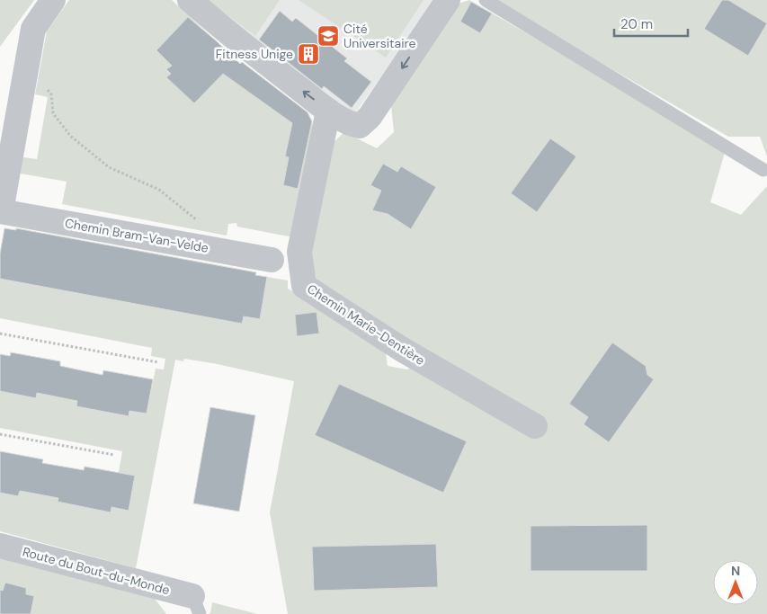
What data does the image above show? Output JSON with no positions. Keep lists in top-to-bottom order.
{
  "streets": {
    "street": ["Chemin Bram-Van-Velde", "Chemin Marie-Dentière", "Route du Bout-du-Monde"]
  },
  "places": {
    "school or university": ["Cité Universitaire"],
    "building": ["Fitness Unige"]
  },
  "scale_bar": "20 m",
  "north": "top"
}
